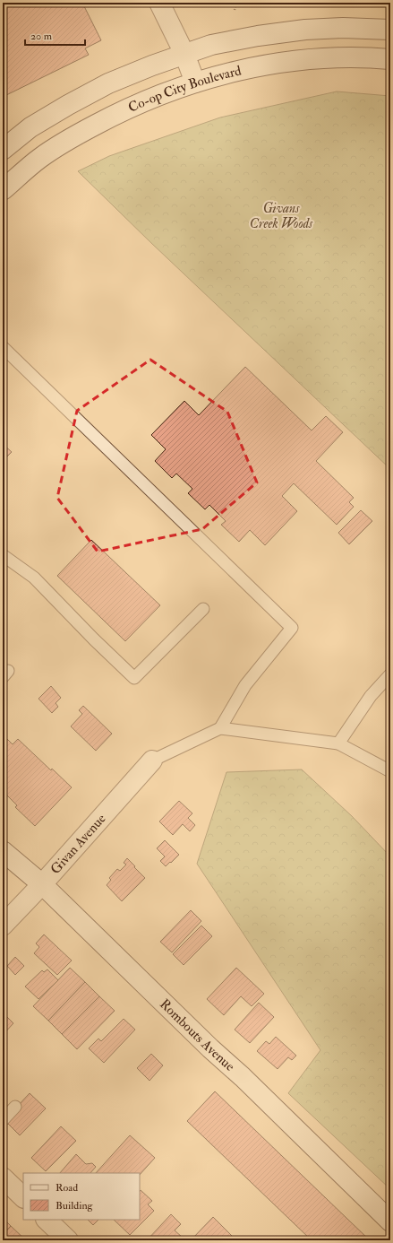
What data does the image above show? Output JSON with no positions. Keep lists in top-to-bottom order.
{
  "streets": {
    "street": ["Co-op City Boulevard", "Givan Avenue", "Rombouts Avenue"]
  },
  "crossings": [
    ["Givan Avenue", "Rombouts Avenue"]
  ],
  "parks": ["Givans Creek Woods"],
  "legend": ["Road", "Building"],
  "scale_bar": "20 m"
}
